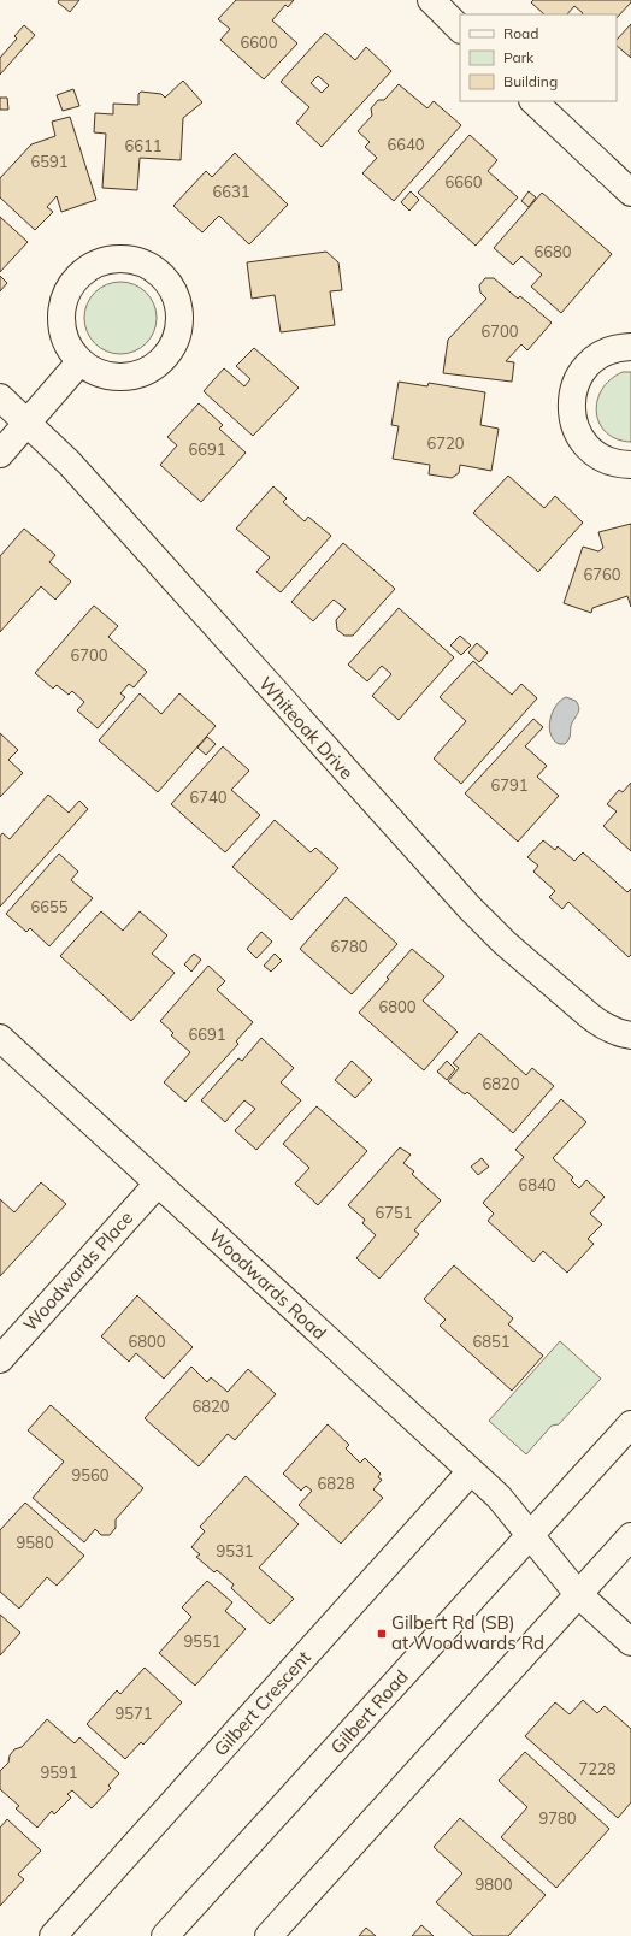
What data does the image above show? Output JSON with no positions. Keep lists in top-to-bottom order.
{
  "streets": {
    "street": [
      "Whiteoak Drive",
      "Woodwards Place",
      "Woodwards Road",
      "Gilbert Crescent",
      "Gilbert Road"
    ]
  },
  "crossings": [
    ["Woodwards Place", "Woodwards Road"],
    ["Woodwards Road", "Gilbert Crescent"],
    ["Woodwards Road", "Gilbert Road"]
  ],
  "places": {
    "transit": ["Gilbert Rd (SB) at Woodwards Rd"]
  },
  "house_numbers": [
    "6600",
    "6640",
    "6611",
    "6591",
    "6660",
    "6631",
    "6680",
    "6700",
    "6720",
    "6691",
    "6760",
    "6700",
    "6791",
    "6740",
    "6655",
    "6780",
    "6800",
    "6691",
    "6820",
    "6840",
    "6751",
    "6800",
    "6851",
    "6820",
    "9560",
    "6828",
    "9580",
    "9531",
    "9551",
    "9571",
    "7228",
    "9591",
    "9780",
    "9800"
  ],
  "legend": ["Road", "Park", "Building"]
}
